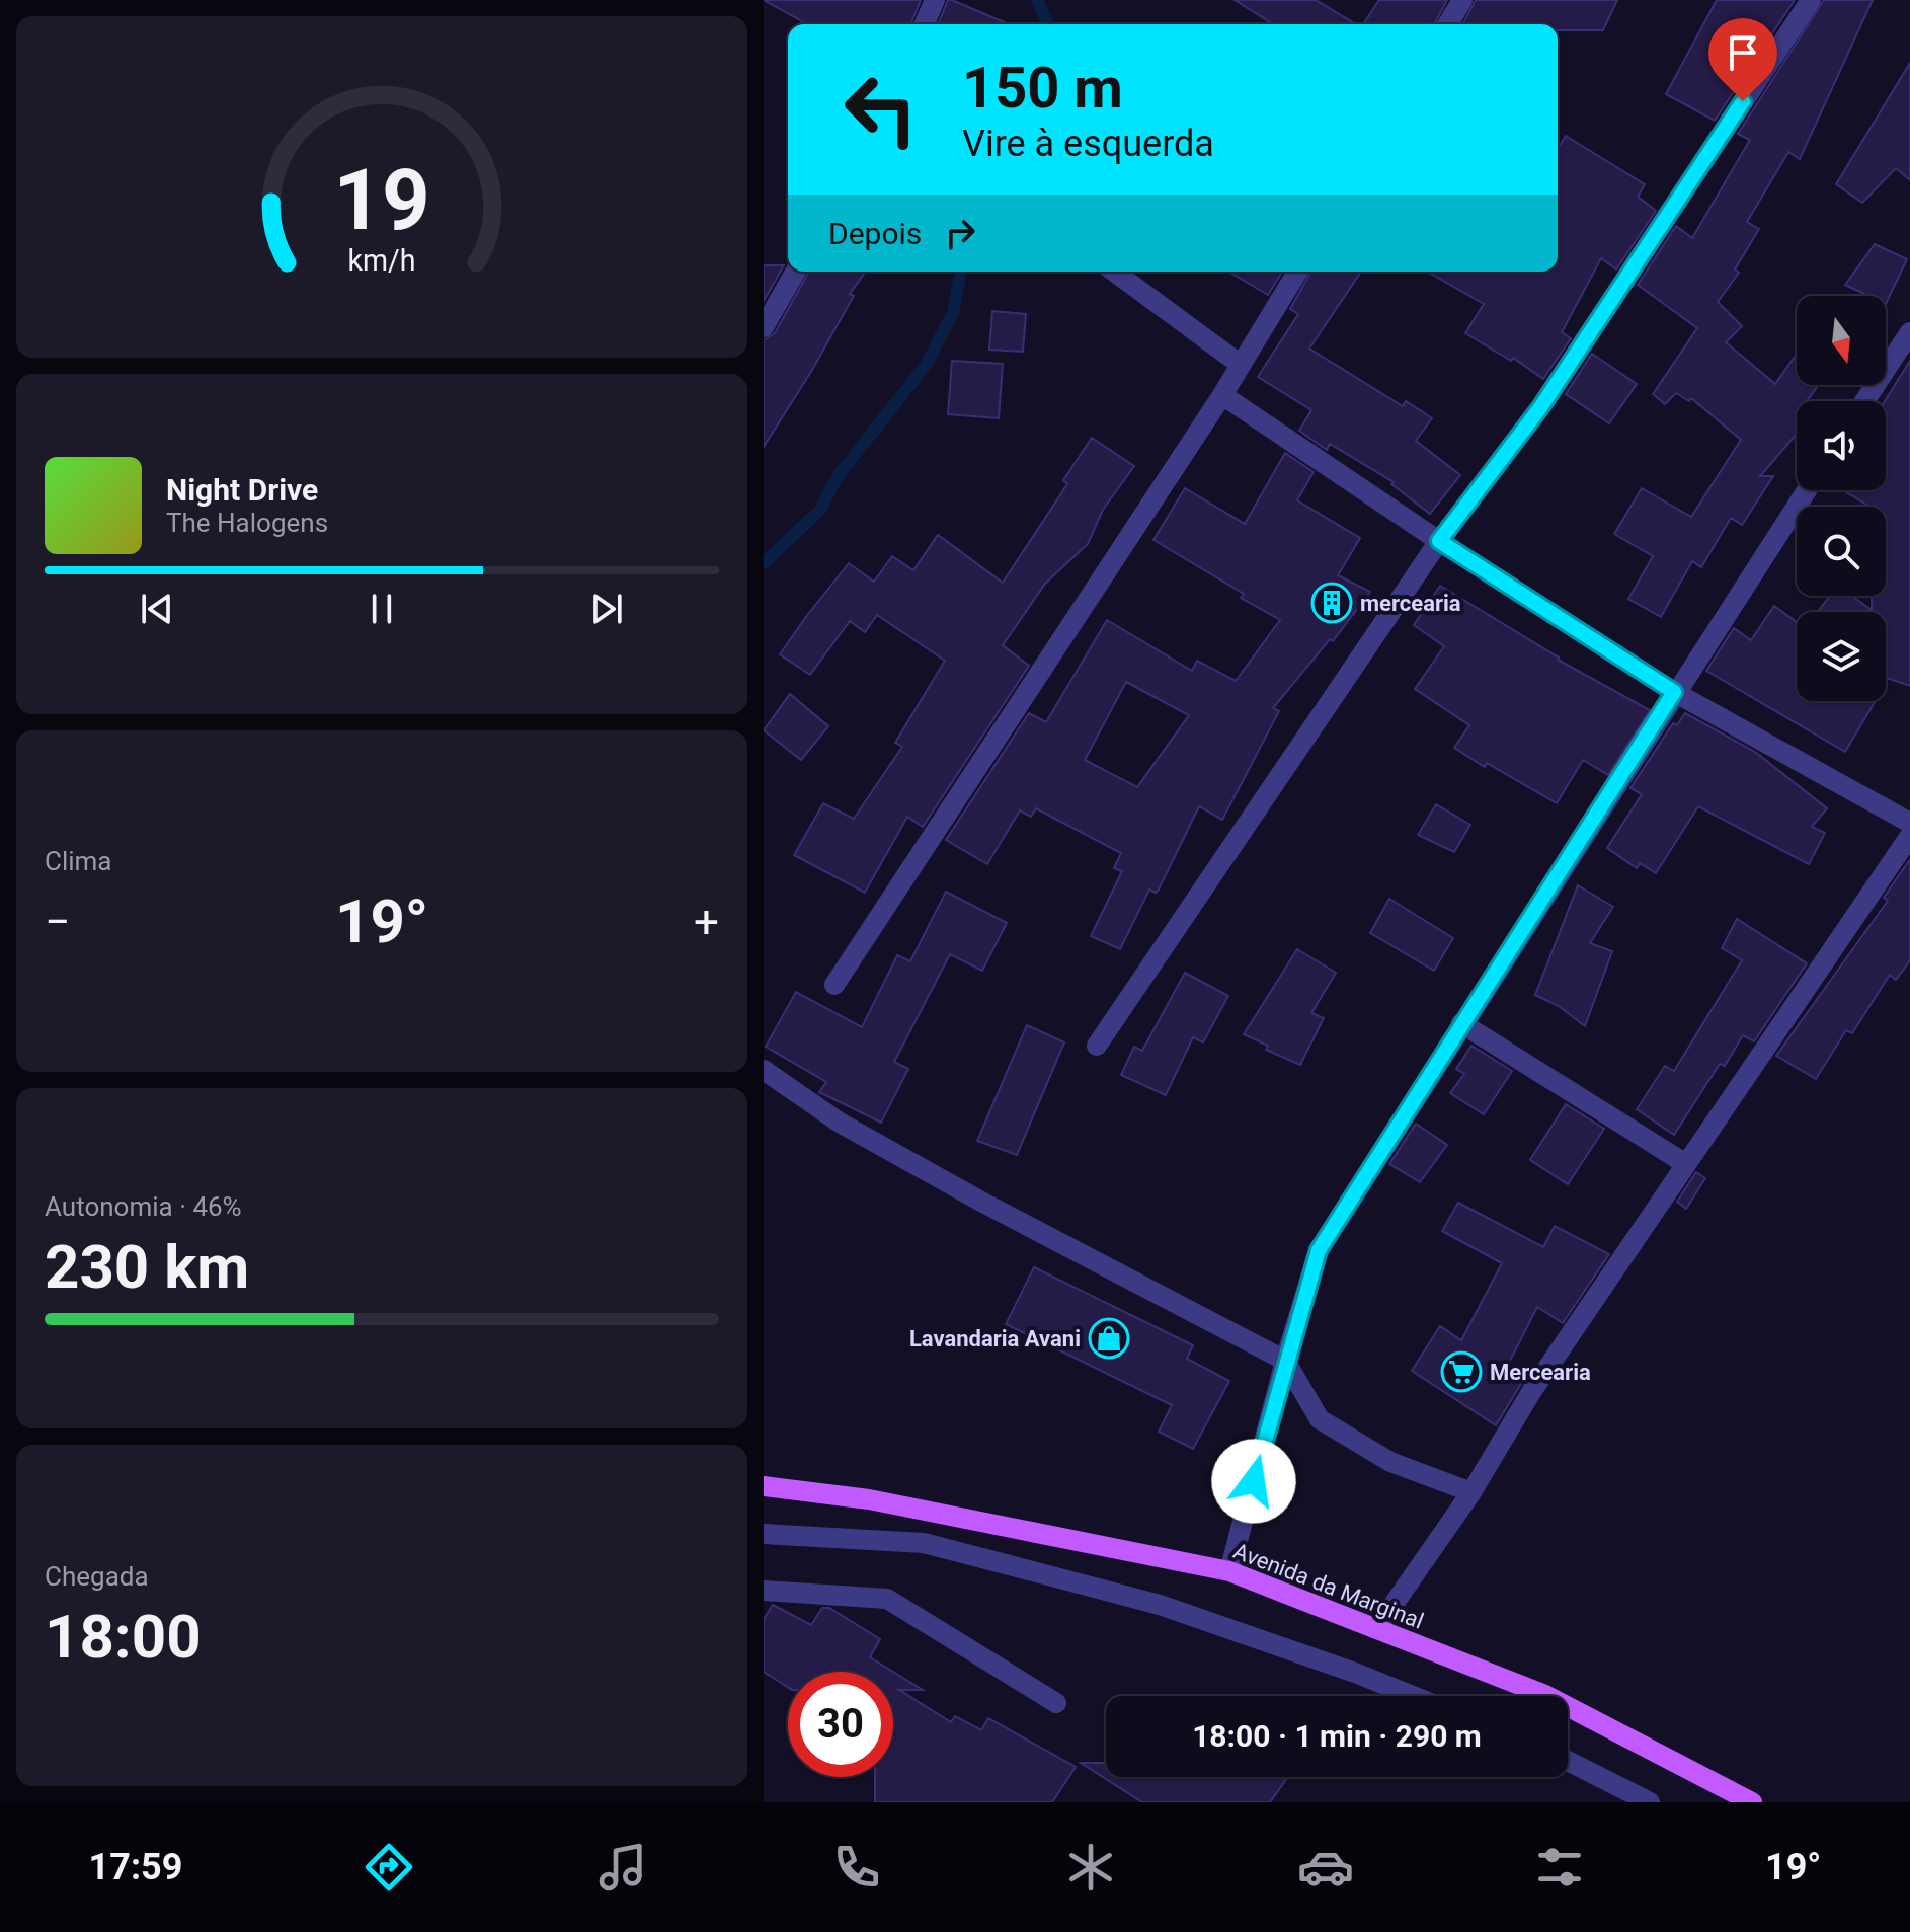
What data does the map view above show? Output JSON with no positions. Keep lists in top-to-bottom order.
{
  "streets": {
    "main road": ["Avenida da Marginal"]
  },
  "places": {
    "building": ["mercearia"],
    "shop": ["Lavandaria Avani"],
    "supermarket": ["Mercearia"]
  },
  "north": "bottom",
  "page": {
    "turn": ["150 m", "Vire à esquerda"],
    "then": "Depois",
    "song": ["Night Drive", "The Halogens"],
    "tile": [
      "Clima",
      ["Autonomia · 46%", "230 km"],
      ["Chegada", "18:00"]
    ],
    "heat": ["−", "19°", "+"],
    "limit": "30",
    "trip": "18:00 · 1 min · 290 m",
    "tabs": ["17:59", "19°"],
    "gauge": ["19", "km/h"]
  }
}
